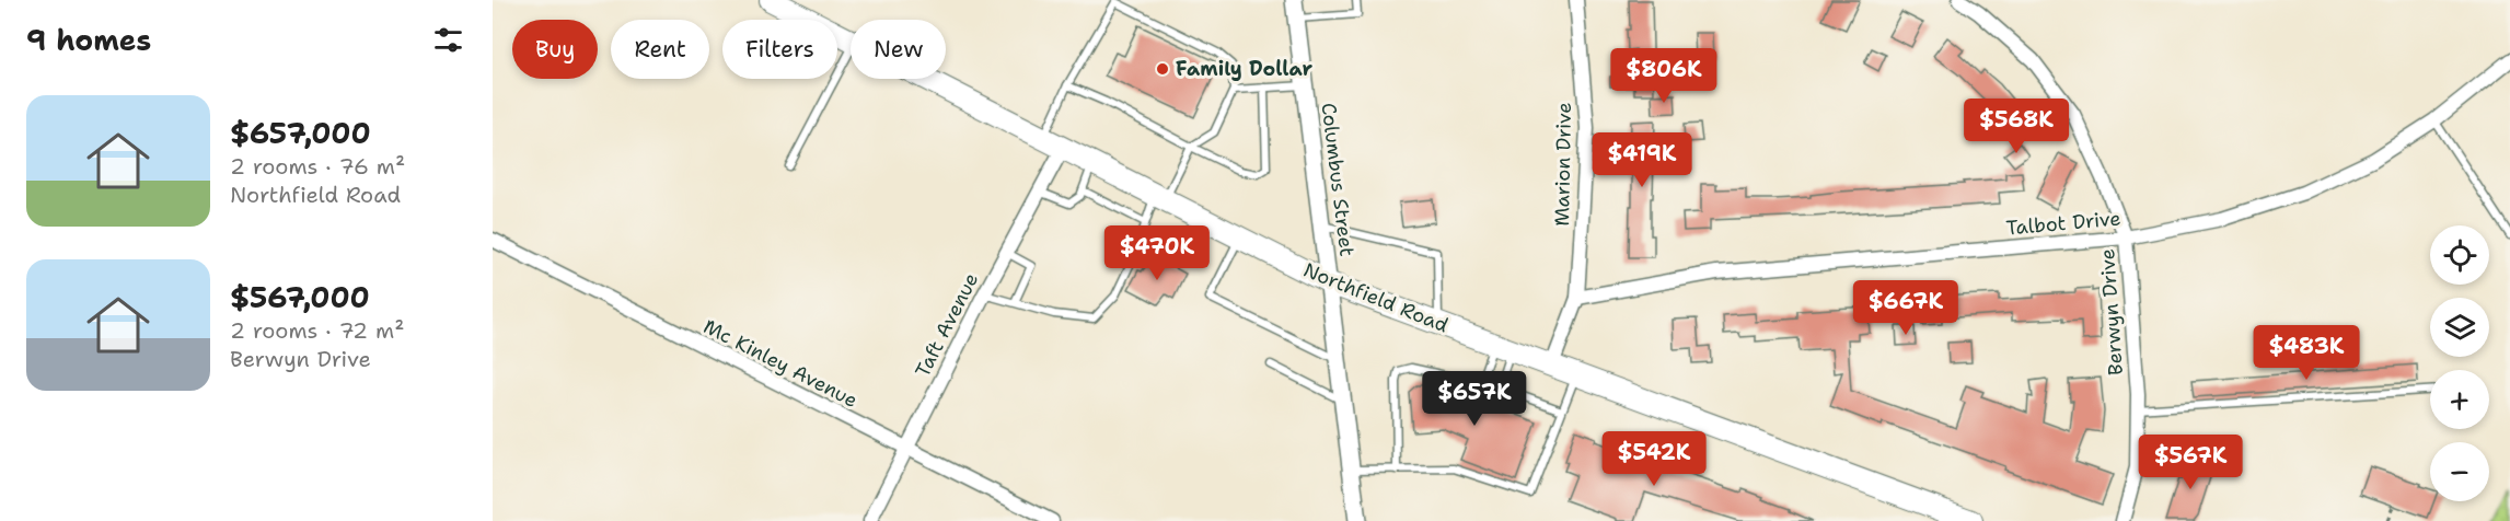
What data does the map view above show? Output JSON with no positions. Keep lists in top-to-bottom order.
{
  "streets": {
    "main road": ["Northfield Road"],
    "street": [
      "Marion Drive",
      "Columbus Street",
      "Talbot Drive",
      "Berwyn Drive",
      "Taft Avenue",
      "Mc Kinley Avenue"
    ]
  },
  "crossings": [
    ["Marion Drive", "Talbot Drive"],
    ["Marion Drive", "Northfield Road"],
    ["Columbus Street", "Northfield Road"],
    ["Talbot Drive", "Berwyn Drive"],
    ["Northfield Road", "Taft Avenue"],
    ["Taft Avenue", "Mc Kinley Avenue"]
  ],
  "places": ["Family Dollar"],
  "page": {
    "heading": "9 homes",
    "chip": [
      "Buy",
      "Rent",
      "Filters",
      "New"
    ],
    "price": [
      "$806K",
      "$568K",
      "$419K",
      "$470K",
      "$667K",
      "$483K",
      "$657K",
      "$542K",
      "$567K"
    ],
    "list": [
      {
        "name": "$657,000",
        "note": "2 rooms · 76 m² · Northfield Road"
      },
      {
        "name": "$567,000",
        "note": "2 rooms · 72 m² · Berwyn Drive"
      }
    ],
    "map_buttons": ["+", "−"]
  }
}
